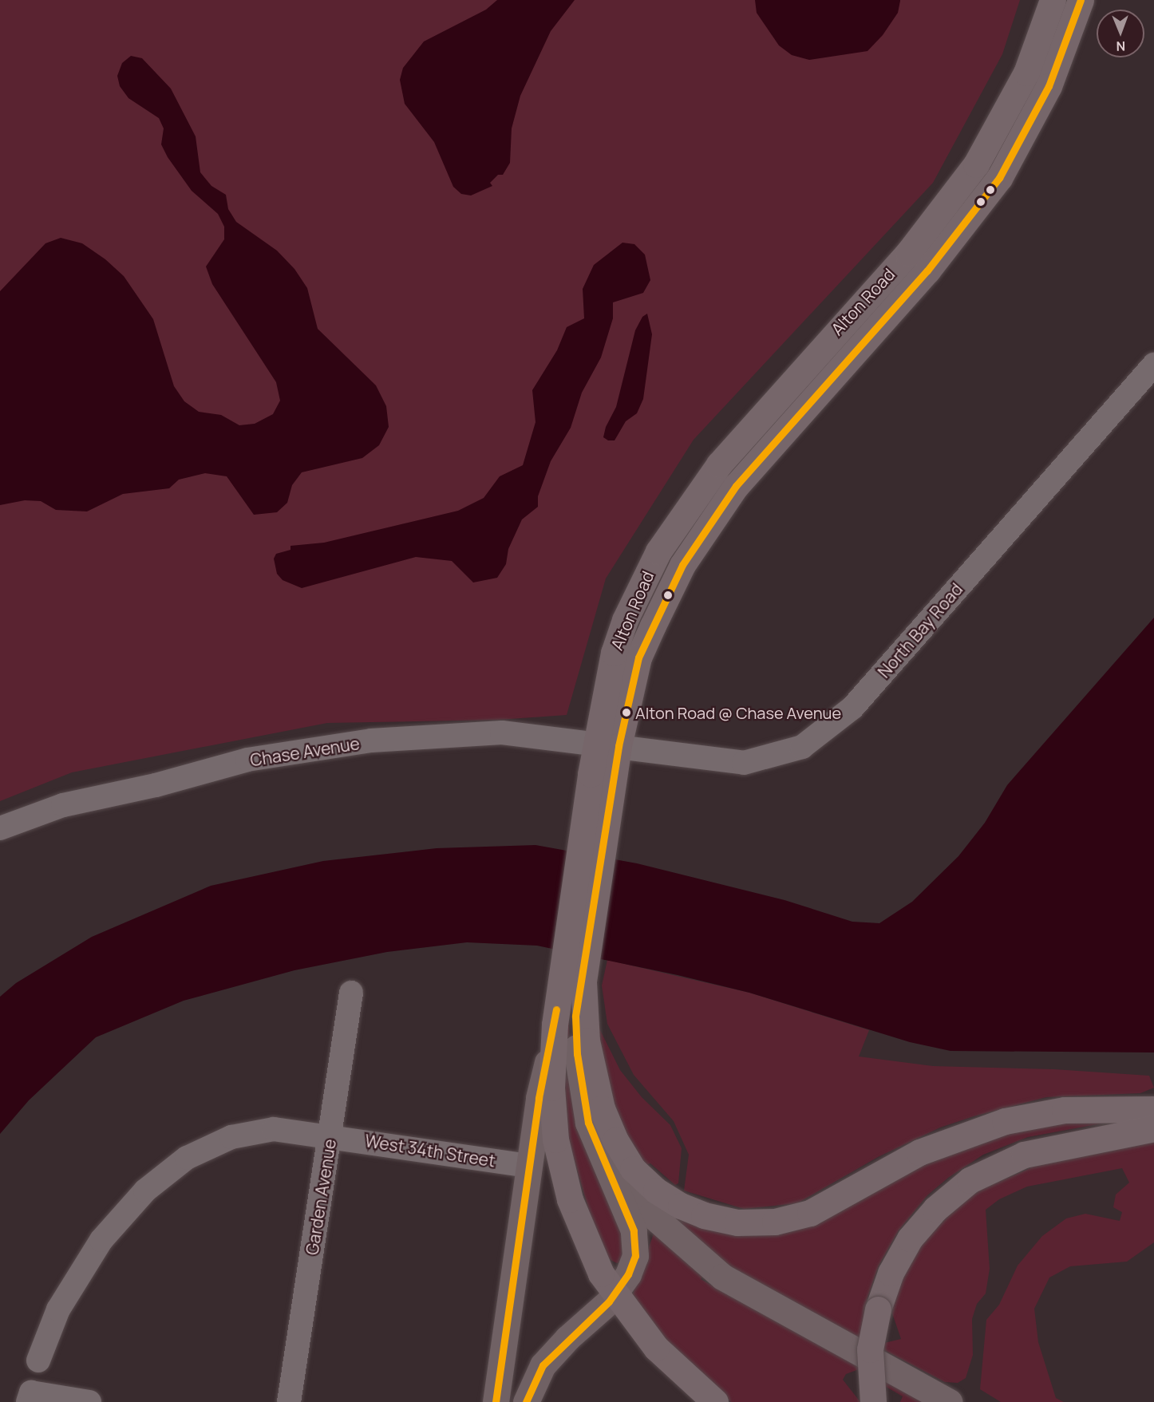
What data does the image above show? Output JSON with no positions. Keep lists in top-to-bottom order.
{
  "streets": {
    "highway": ["Alton Road"],
    "street": [
      "North Bay Road",
      "Chase Avenue",
      "West 34th Street",
      "Garden Avenue"
    ]
  },
  "crossings": [
    ["Alton Road", "North Bay Road"],
    ["Alton Road", "Chase Avenue"],
    ["Alton Road", "West 34th Street"],
    ["North Bay Road", "Chase Avenue"],
    ["West 34th Street", "Garden Avenue"]
  ],
  "places": ["Alton Road @ Chase Avenue"],
  "north": "bottom"
}
